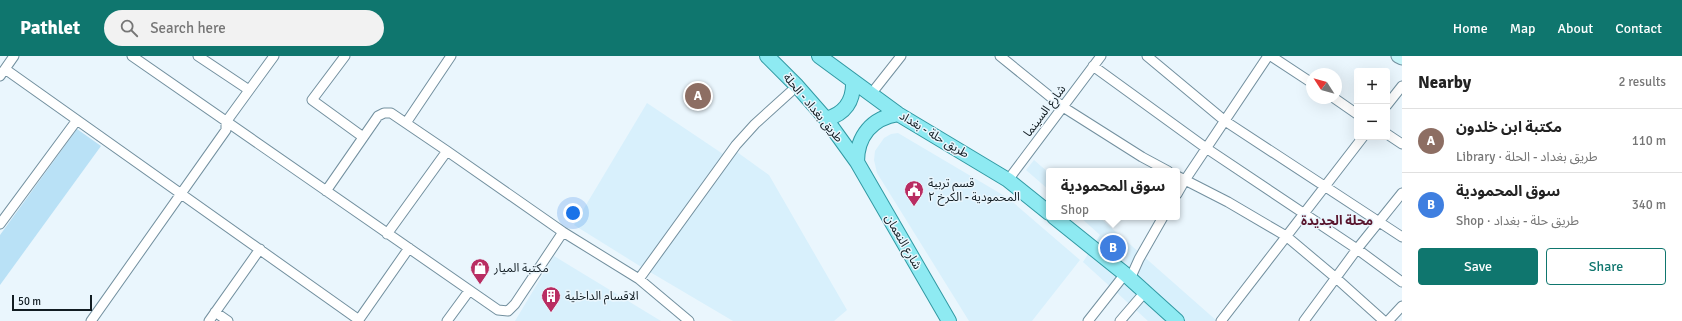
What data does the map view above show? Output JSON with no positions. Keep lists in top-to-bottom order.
{
  "streets": {
    "main road": ["طريق بغداد - الحلة", "طريق حلة - بغداد", "شارع النعمان"],
    "street": ["شارع السينما"]
  },
  "crossings": [
    ["طريق بغداد - الحلة", "شارع النعمان"],
    ["شارع السينما", "طريق حلة - بغداد"]
  ],
  "districts": ["محلة الجديدة"],
  "places": {
    "public building": ["قسم تربية المحمودية - الكرخ ٢"],
    "shop": ["مكتبة الميار"],
    "building": ["الاقسام الداخلية"]
  },
  "scale_bar": "50 m",
  "north": "top left",
  "page": {
    "header": "Pathlet",
    "search": "Search here",
    "nav": [
      "Home",
      "Map",
      "About",
      "Contact"
    ],
    "heading": ["Nearby", "2 results"],
    "map_buttons": ["+", "−"],
    "pins": ["A", "B"],
    "list": [
      {
        "mark": "A",
        "name": "مكتبة ابن خلدون",
        "note": "Library · طريق بغداد - الحلة",
        "value": "110 m"
      },
      {
        "mark": "B",
        "name": "سوق المحمودية",
        "note": "Shop · طريق حلة - بغداد",
        "value": "340 m"
      }
    ],
    "popup": ["سوق المحمودية", "Shop"],
    "buttons": ["Save", "Share"],
    "scale": "50 m"
  }
}
